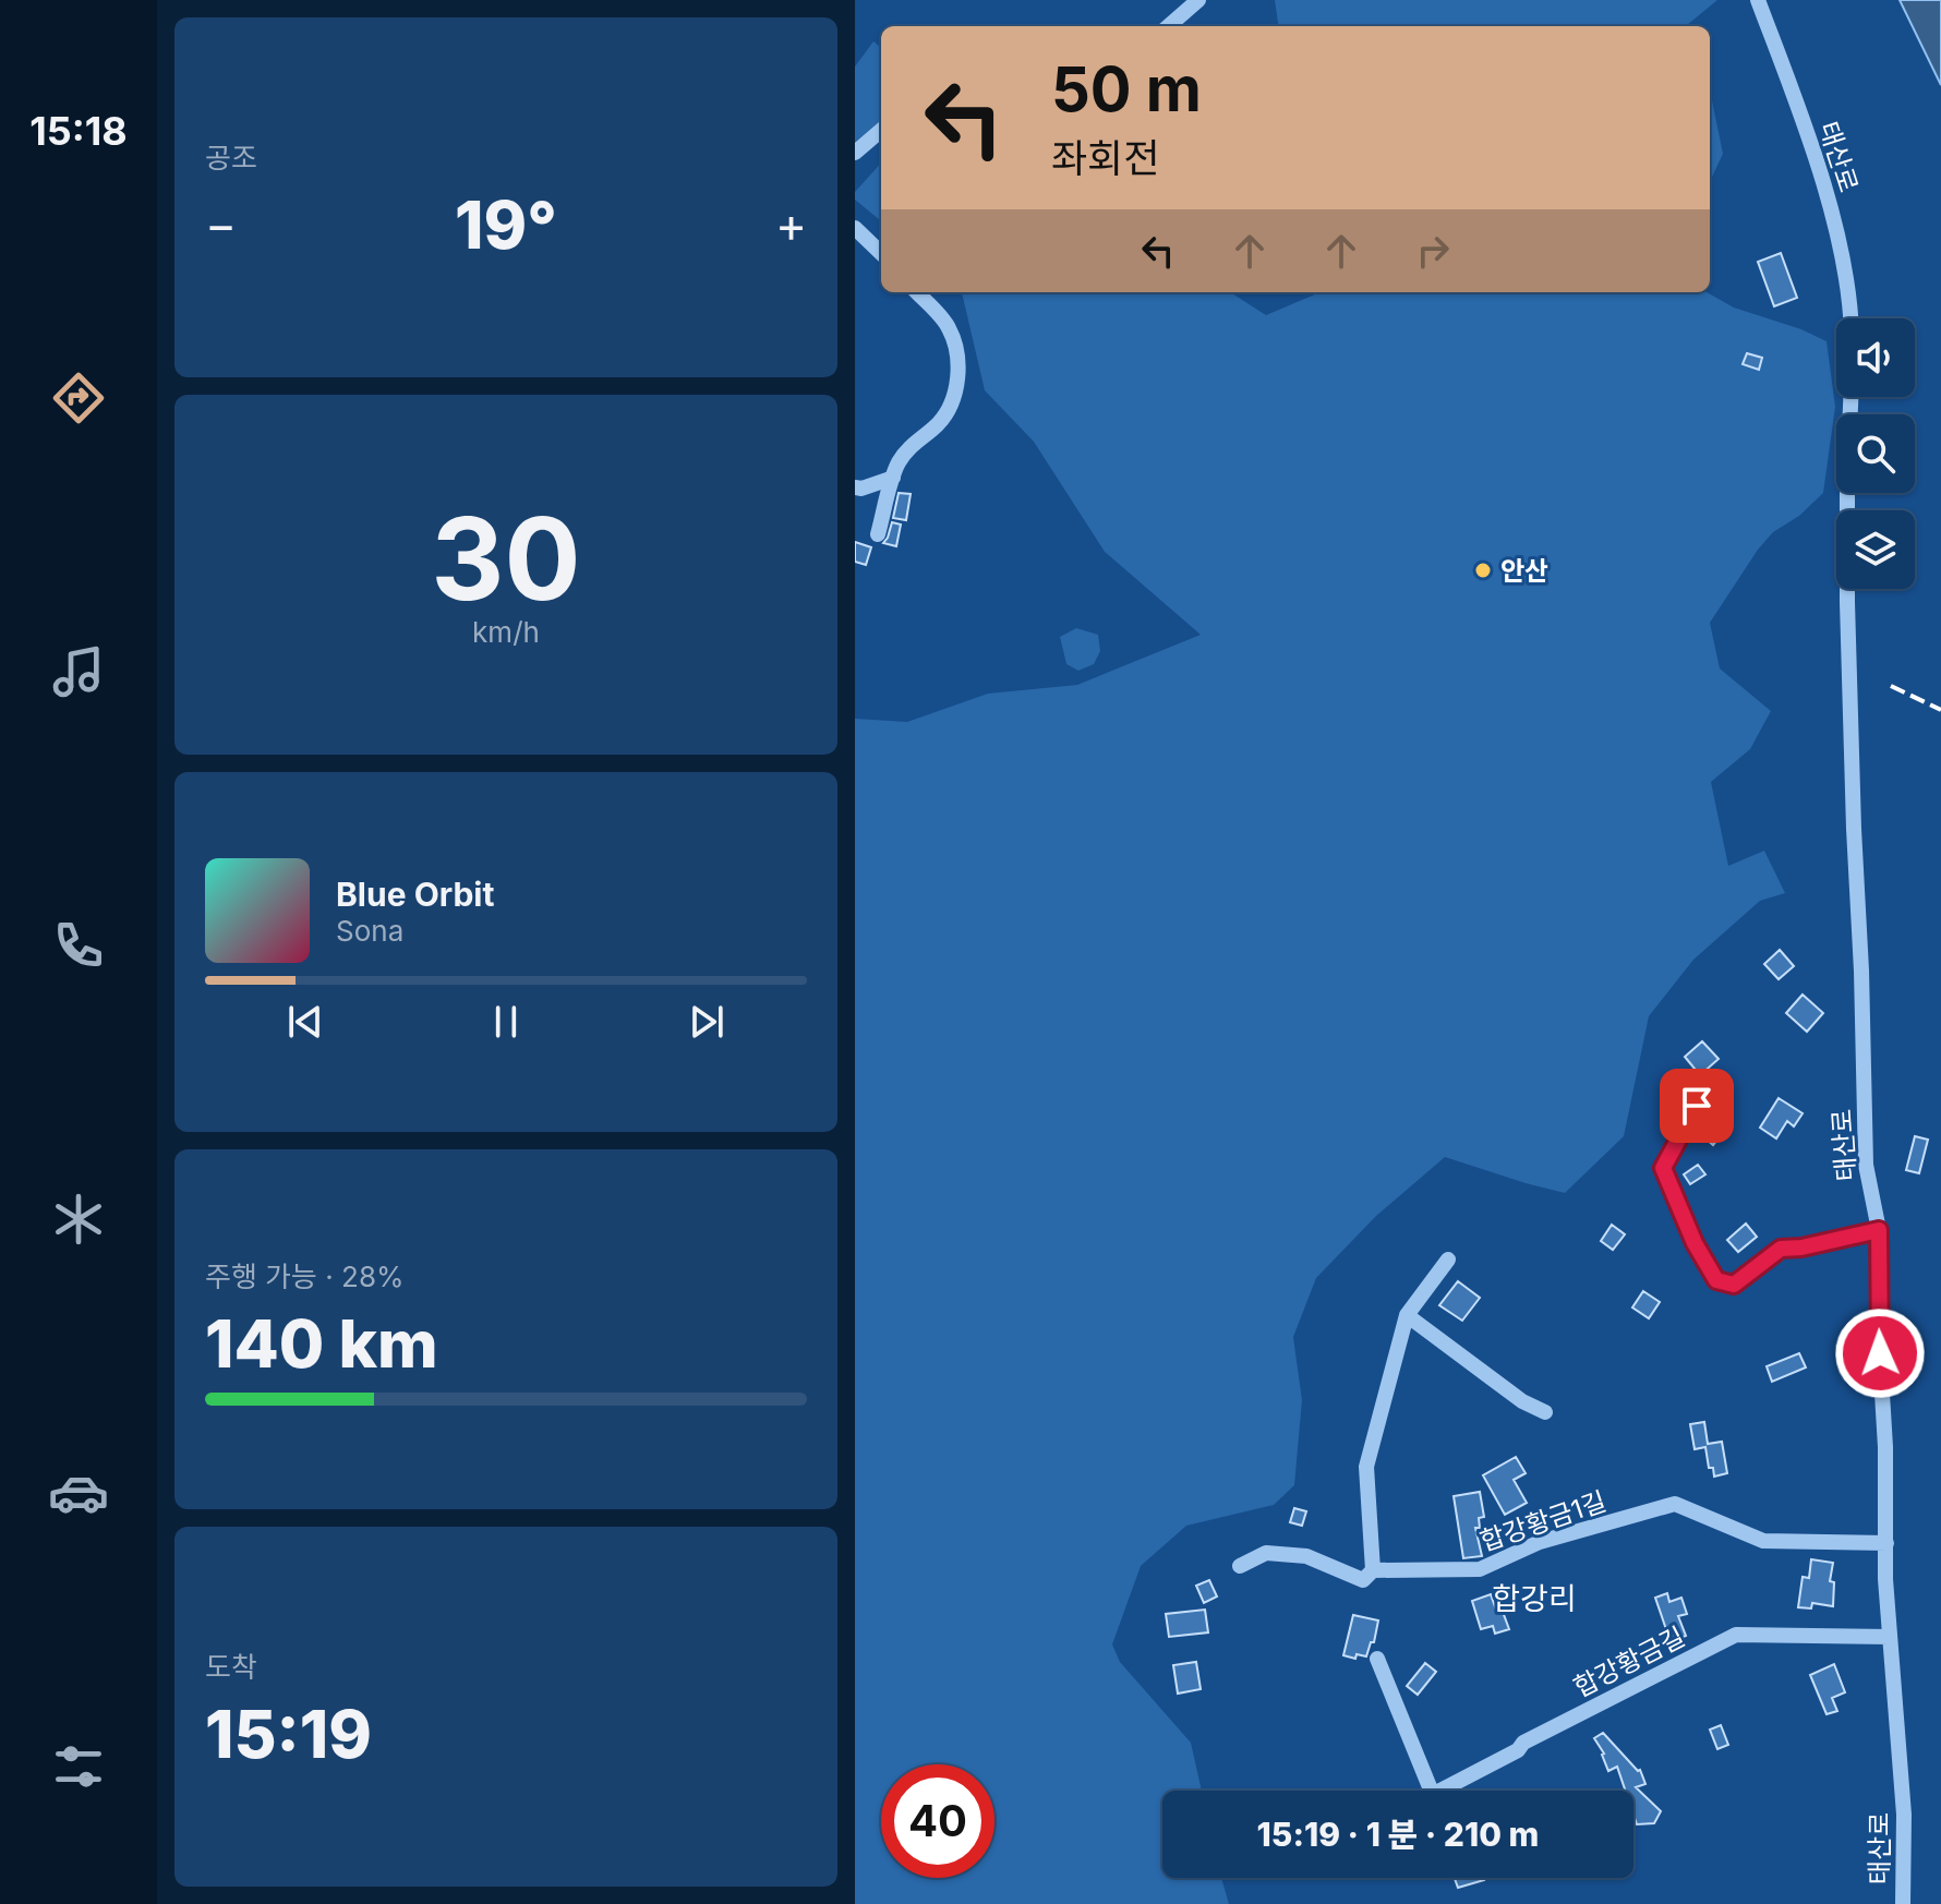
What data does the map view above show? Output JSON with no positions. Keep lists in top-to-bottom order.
{
  "streets": {
    "street": ["태산로", "합강황금1길", "합강황금길"]
  },
  "crossings": [
    ["태산로", "합강황금1길"],
    ["태산로", "합강황금길"]
  ],
  "districts": ["합강리"],
  "places": ["안산"],
  "page": {
    "tabs": "15:18",
    "tile": [
      "공조",
      ["30", "km/h"],
      ["주행 가능 · 28%", "140 km"],
      ["도착", "15:19"]
    ],
    "turn": ["50 m", "좌회전"],
    "heat": ["−", "19°", "+"],
    "song": ["Blue Orbit", "Sona"],
    "limit": "40",
    "trip": "15:19 · 1 분 · 210 m"
  }
}
